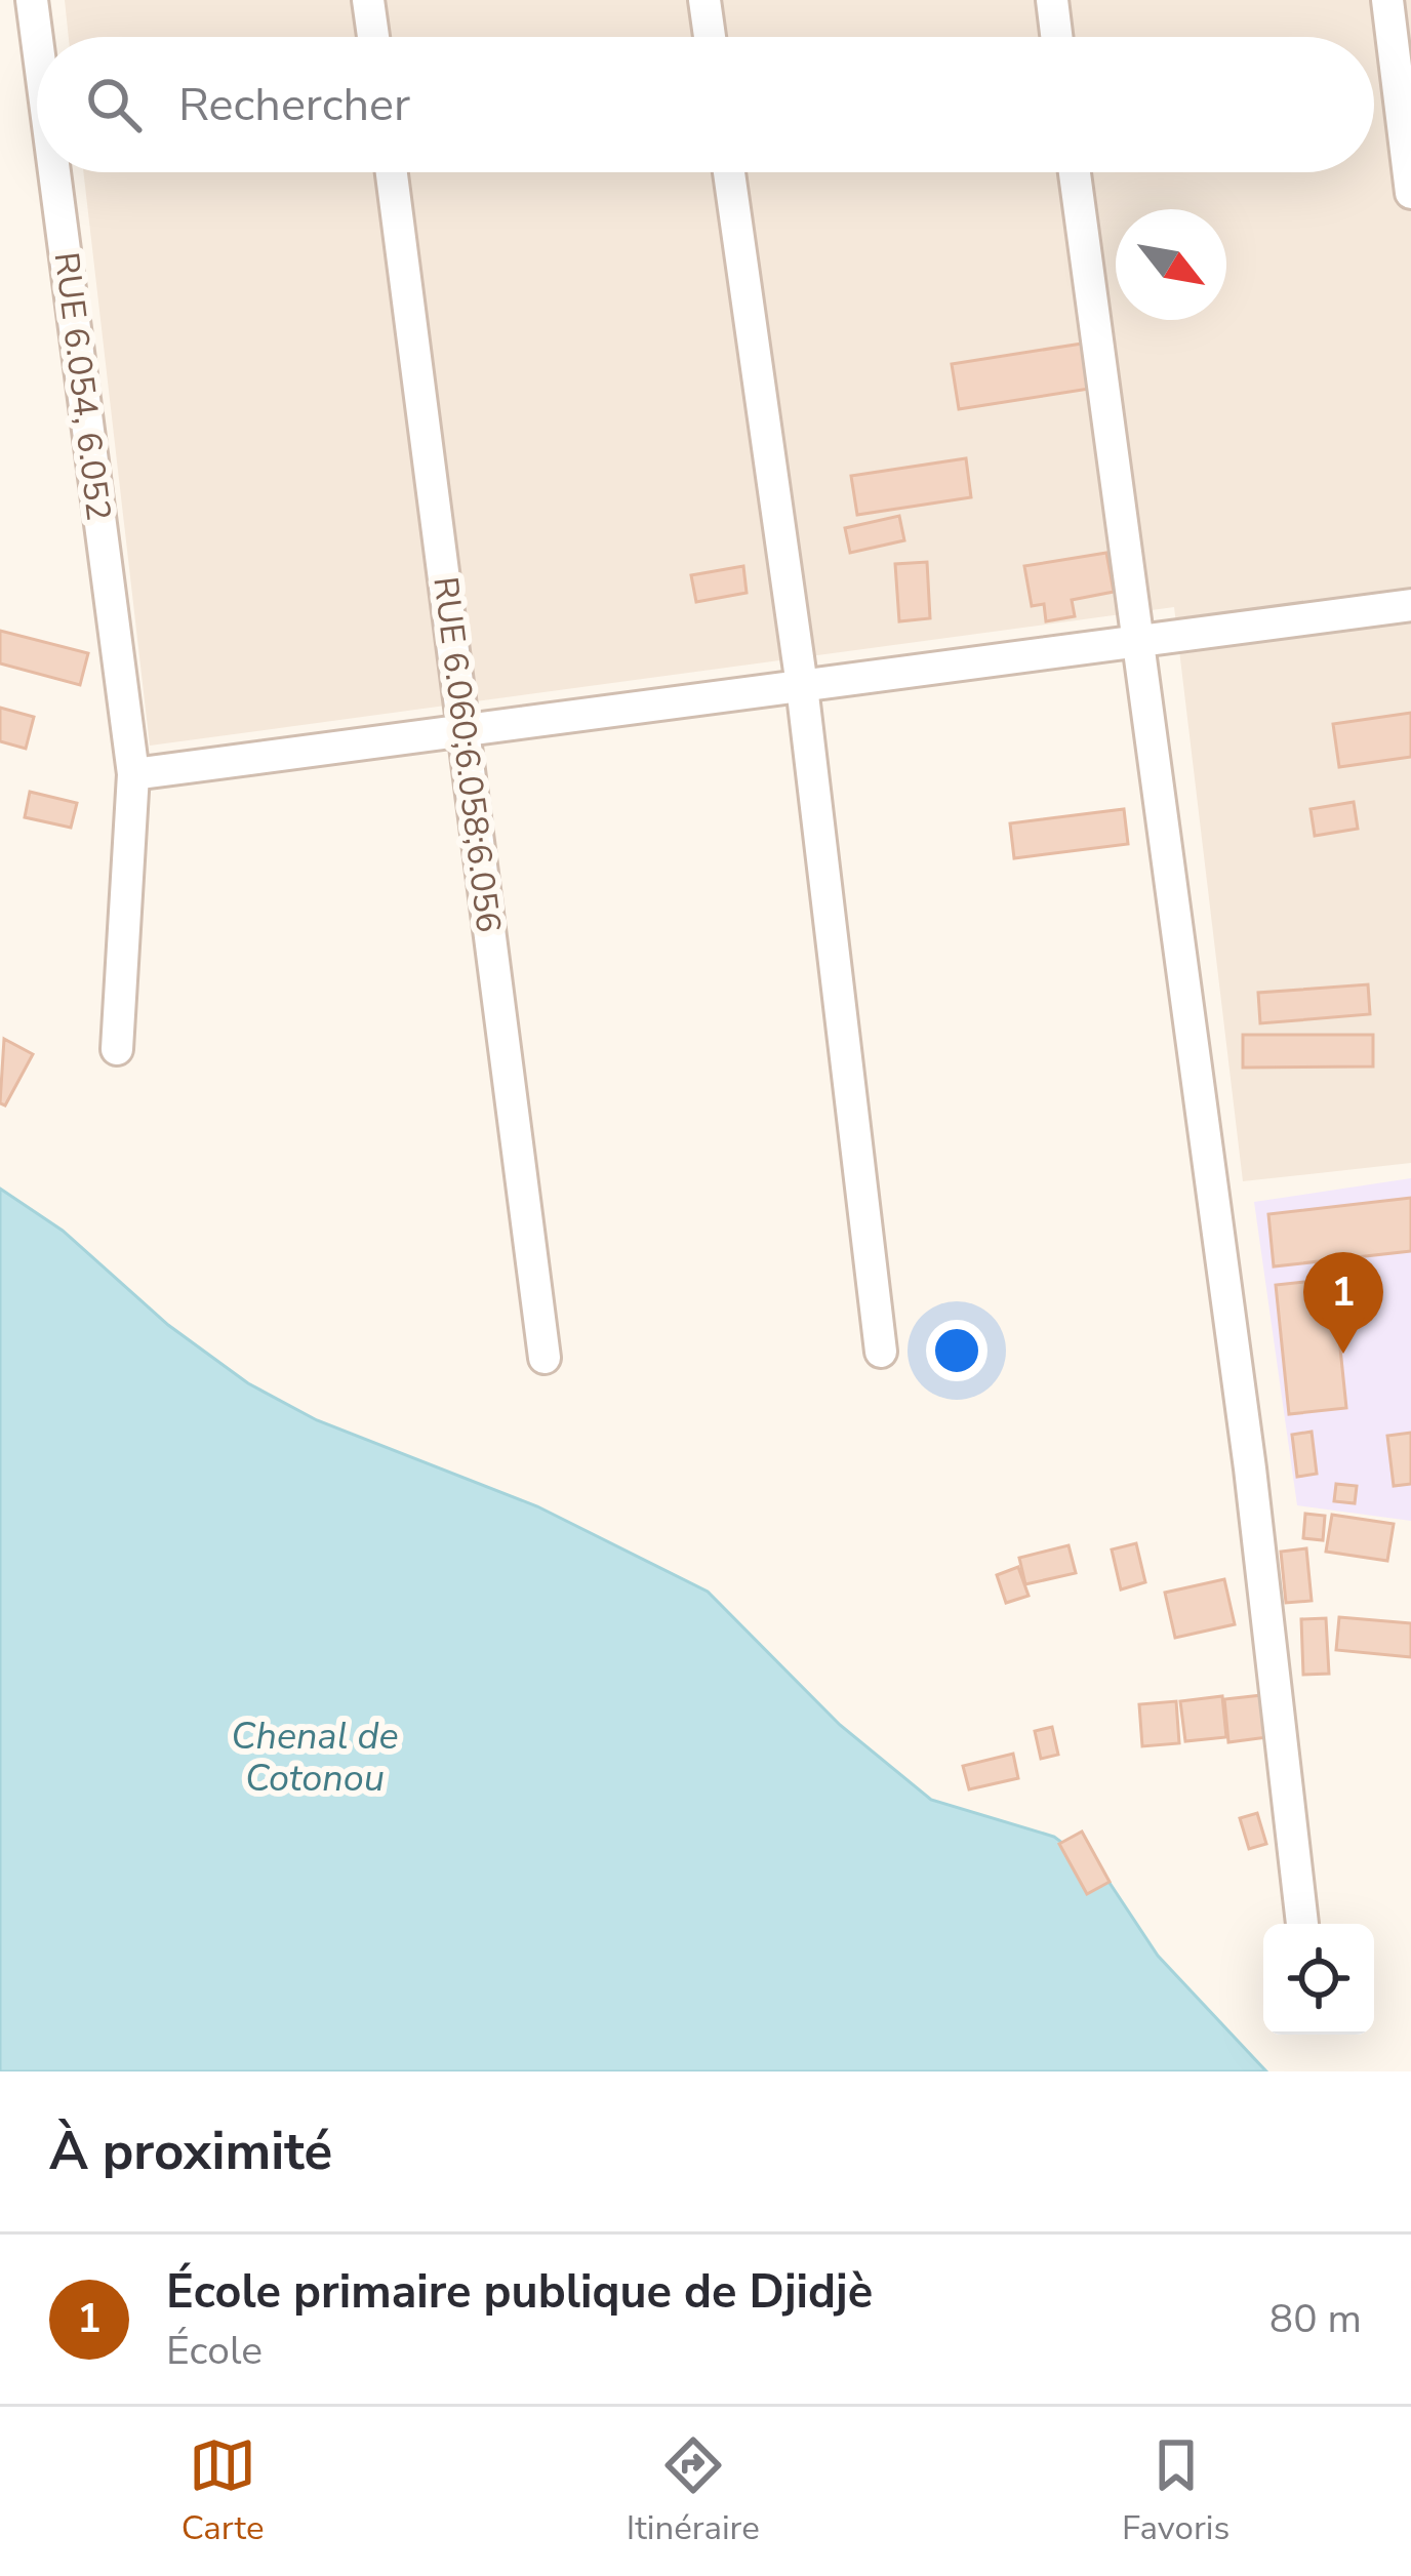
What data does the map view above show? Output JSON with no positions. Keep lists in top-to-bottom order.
{
  "streets": {
    "street": ["RUE 6.054, 6.052", "RUE 6.060;6.058;6.056"]
  },
  "water": ["Chenal de Cotonou"],
  "north": "bottom right",
  "page": {
    "search": "Rechercher",
    "pins": "1",
    "heading": "À proximité",
    "list": [
      {
        "mark": "1",
        "name": "École primaire publique de Djidjè",
        "note": "École",
        "value": "80 m"
      }
    ],
    "nav": ["Carte", "Itinéraire", "Favoris"]
  }
}
